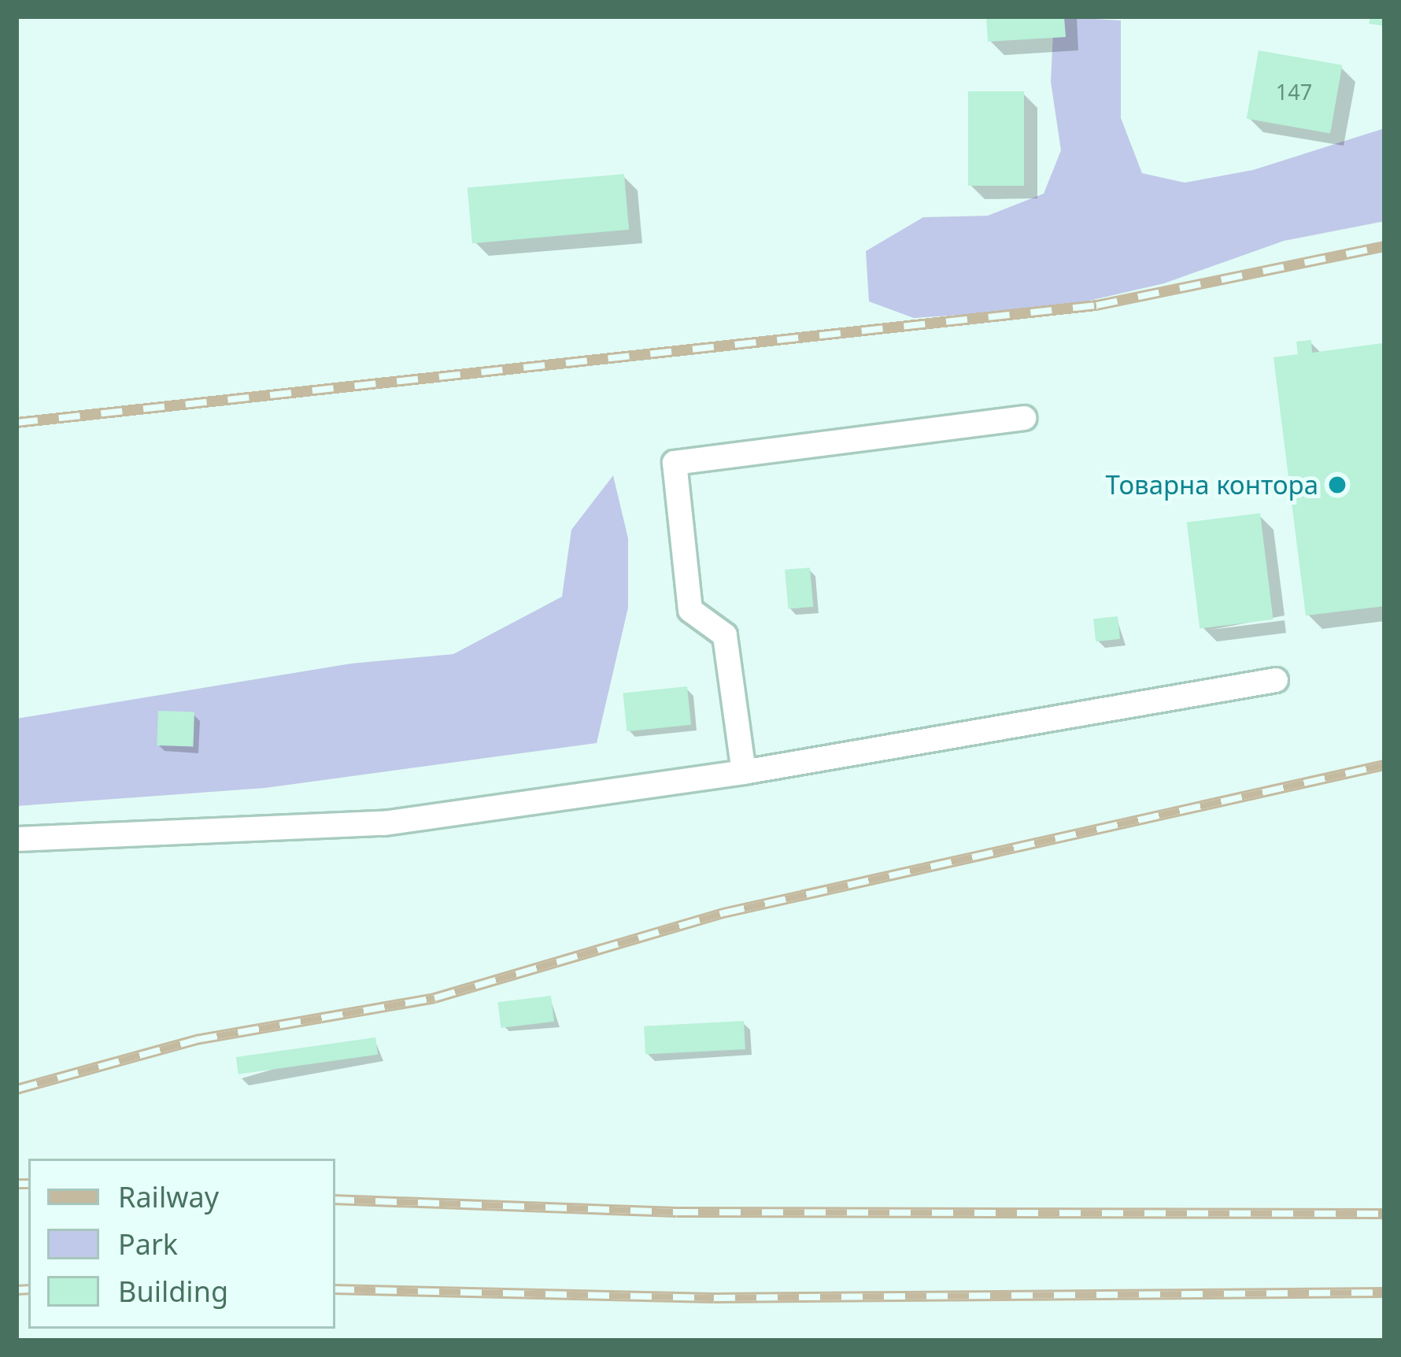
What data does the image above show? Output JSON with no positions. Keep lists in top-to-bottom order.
{
  "places": ["Товарна контора"],
  "house_numbers": ["147"],
  "legend": ["Railway", "Park", "Building"]
}
